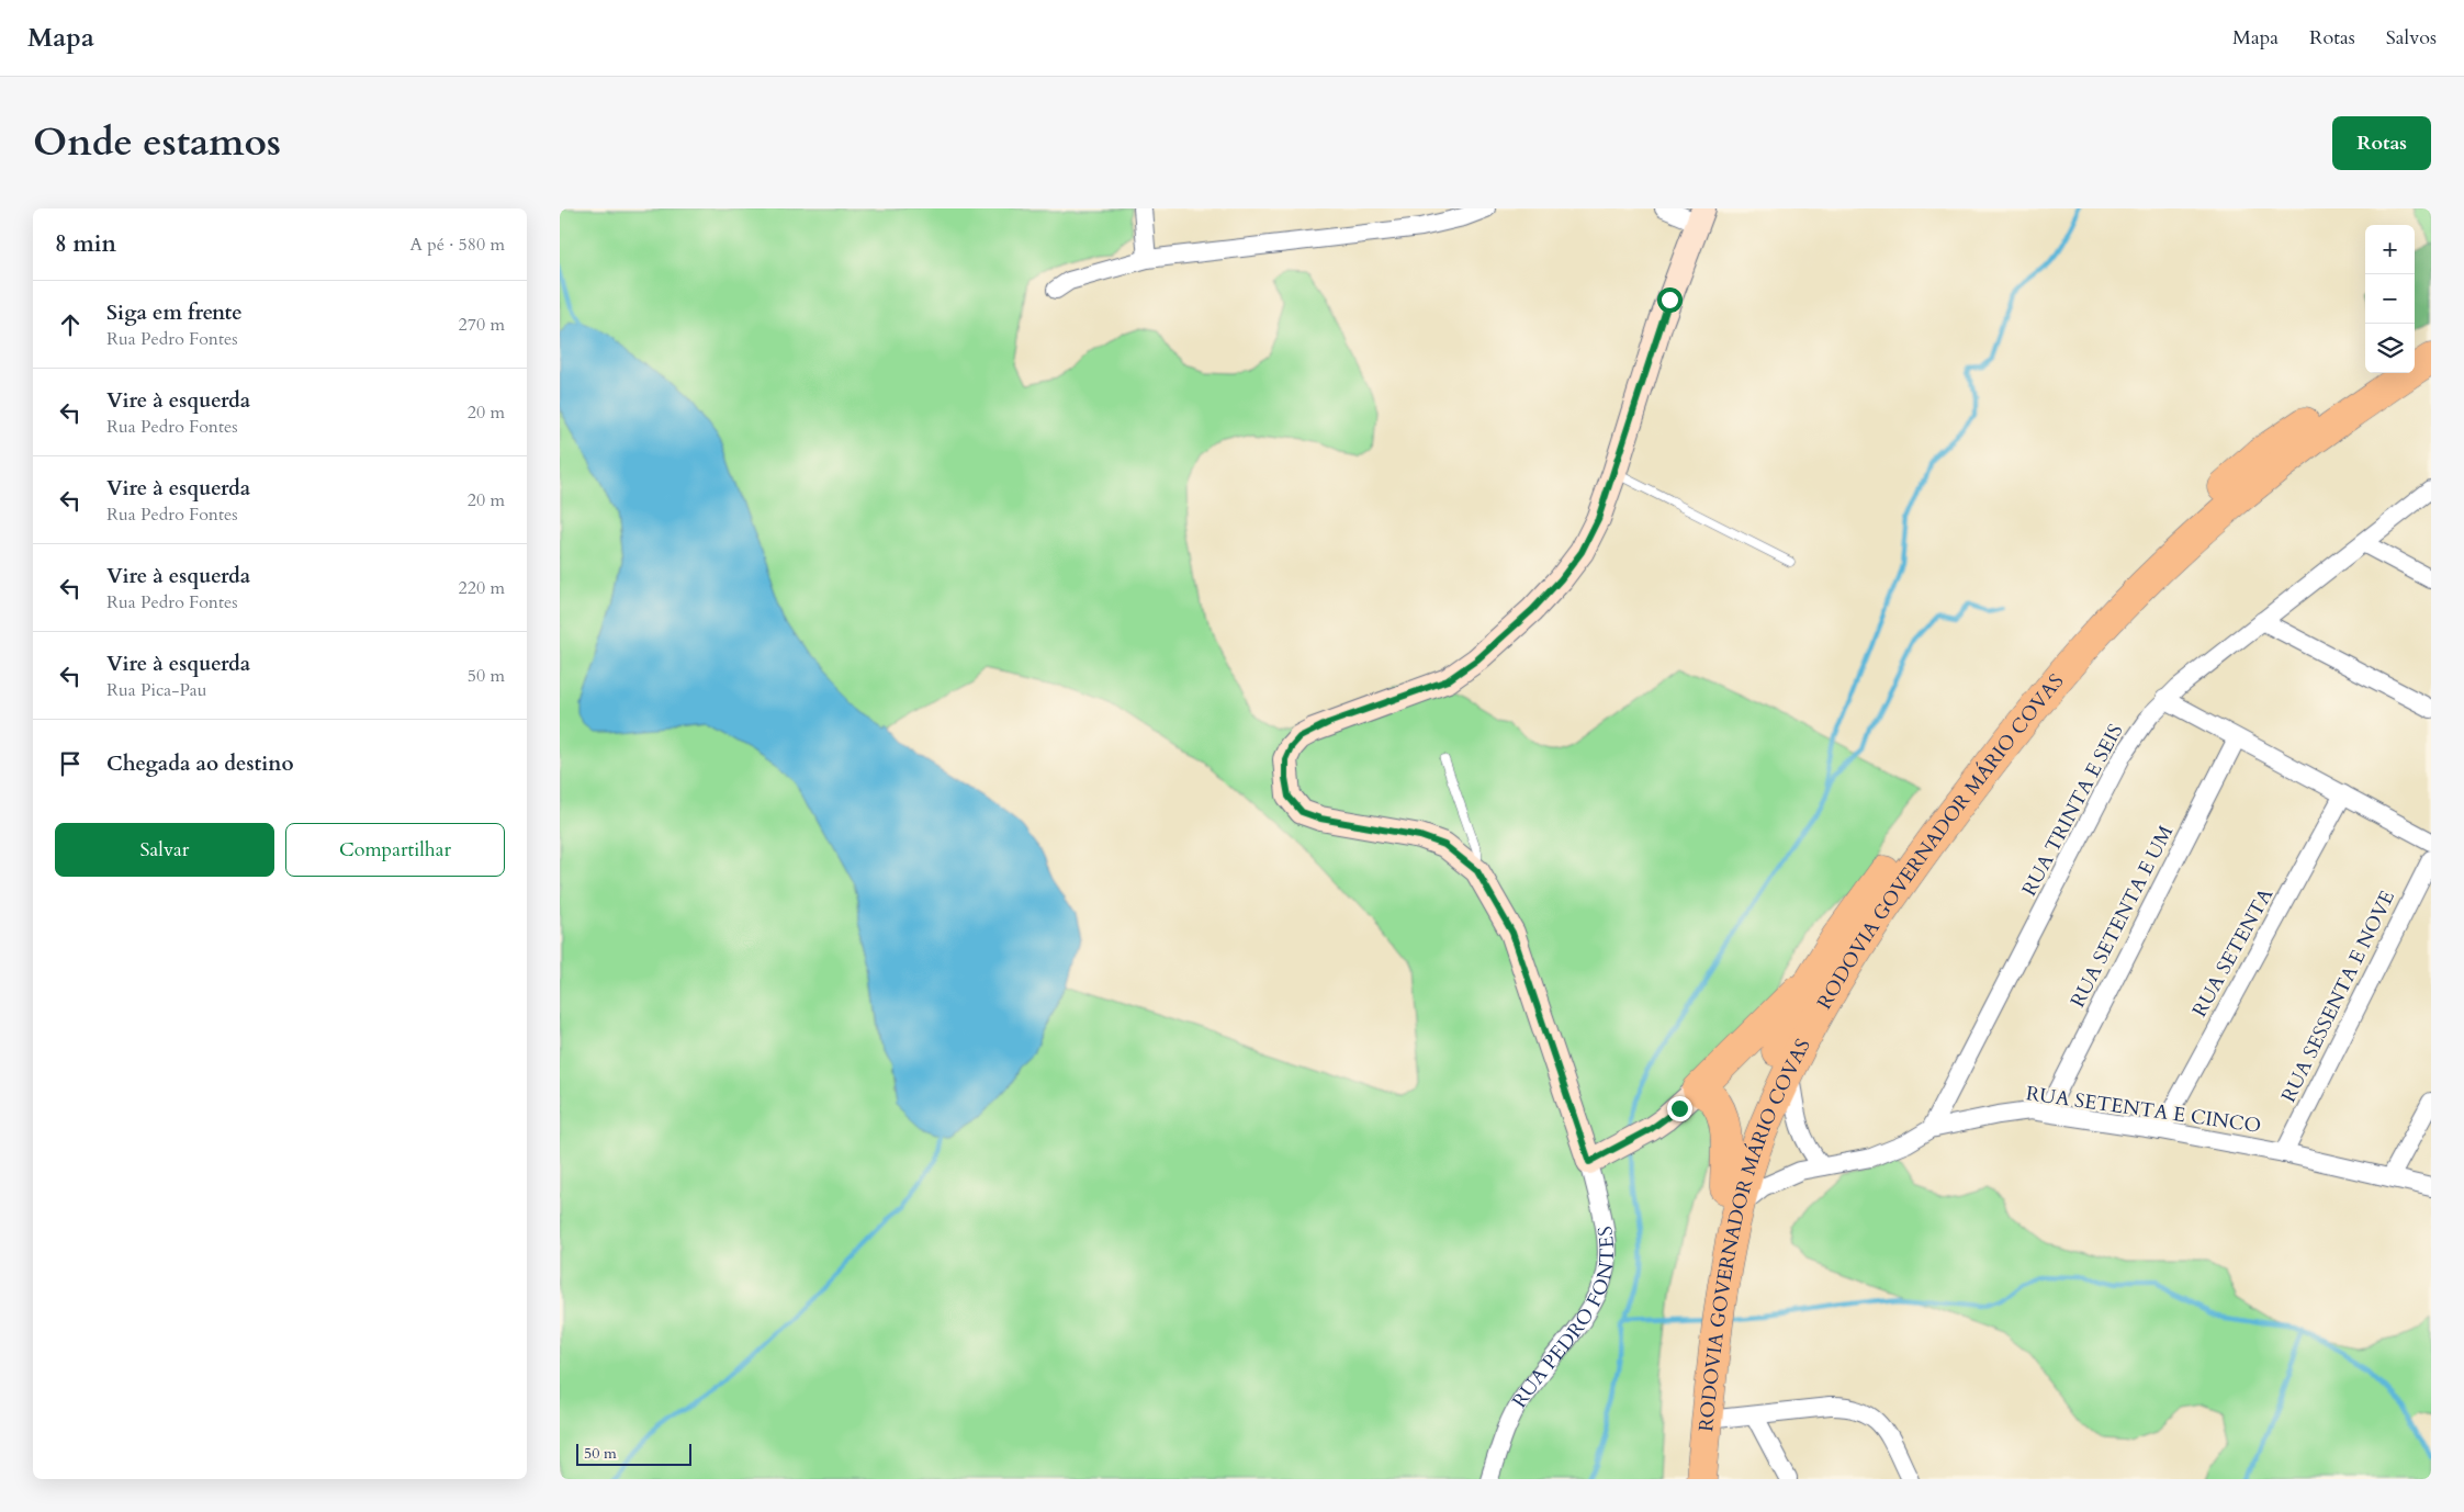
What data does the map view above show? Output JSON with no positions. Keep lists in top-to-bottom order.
{
  "streets": {
    "highway": ["RODOVIA GOVERNADOR MÁRIO COVAS"],
    "street": [
      "RUA TRINTA E SEIS",
      "RUA SETENTA E UM",
      "RUA SETENTA",
      "RUA SESSENTA E NOVE",
      "RUA SETENTA E CINCO",
      "RUA PEDRO FONTES"
    ]
  },
  "crossings": [
    ["RUA TRINTA E SEIS", "RUA SETENTA E CINCO"],
    ["RODOVIA GOVERNADOR MÁRIO COVAS", "RUA SETENTA E CINCO"],
    ["RUA SETENTA E UM", "RUA SETENTA E CINCO"],
    ["RUA SETENTA", "RUA SETENTA E CINCO"],
    ["RUA SESSENTA E NOVE", "RUA SETENTA E CINCO"]
  ],
  "scale_bar": "50 m",
  "page": {
    "header": "Mapa",
    "nav": ["Mapa", "Rotas", "Salvos"],
    "title": "Onde estamos",
    "buttons": [
      "Rotas",
      ["Salvar", "Compartilhar"]
    ],
    "heading": ["8 min", "A pé · 580 m"],
    "map_buttons": ["+", "−"],
    "list": [
      ["Siga em frente", "Rua Pedro Fontes", "270 m"],
      ["Vire à esquerda", "Rua Pedro Fontes", "20 m"],
      ["Vire à esquerda", "Rua Pedro Fontes", "20 m"],
      ["Vire à esquerda", "Rua Pedro Fontes", "220 m"],
      ["Vire à esquerda", "Rua Pica-Pau", "50 m"],
      "Chegada ao destino"
    ],
    "scale": "50 m"
  }
}
